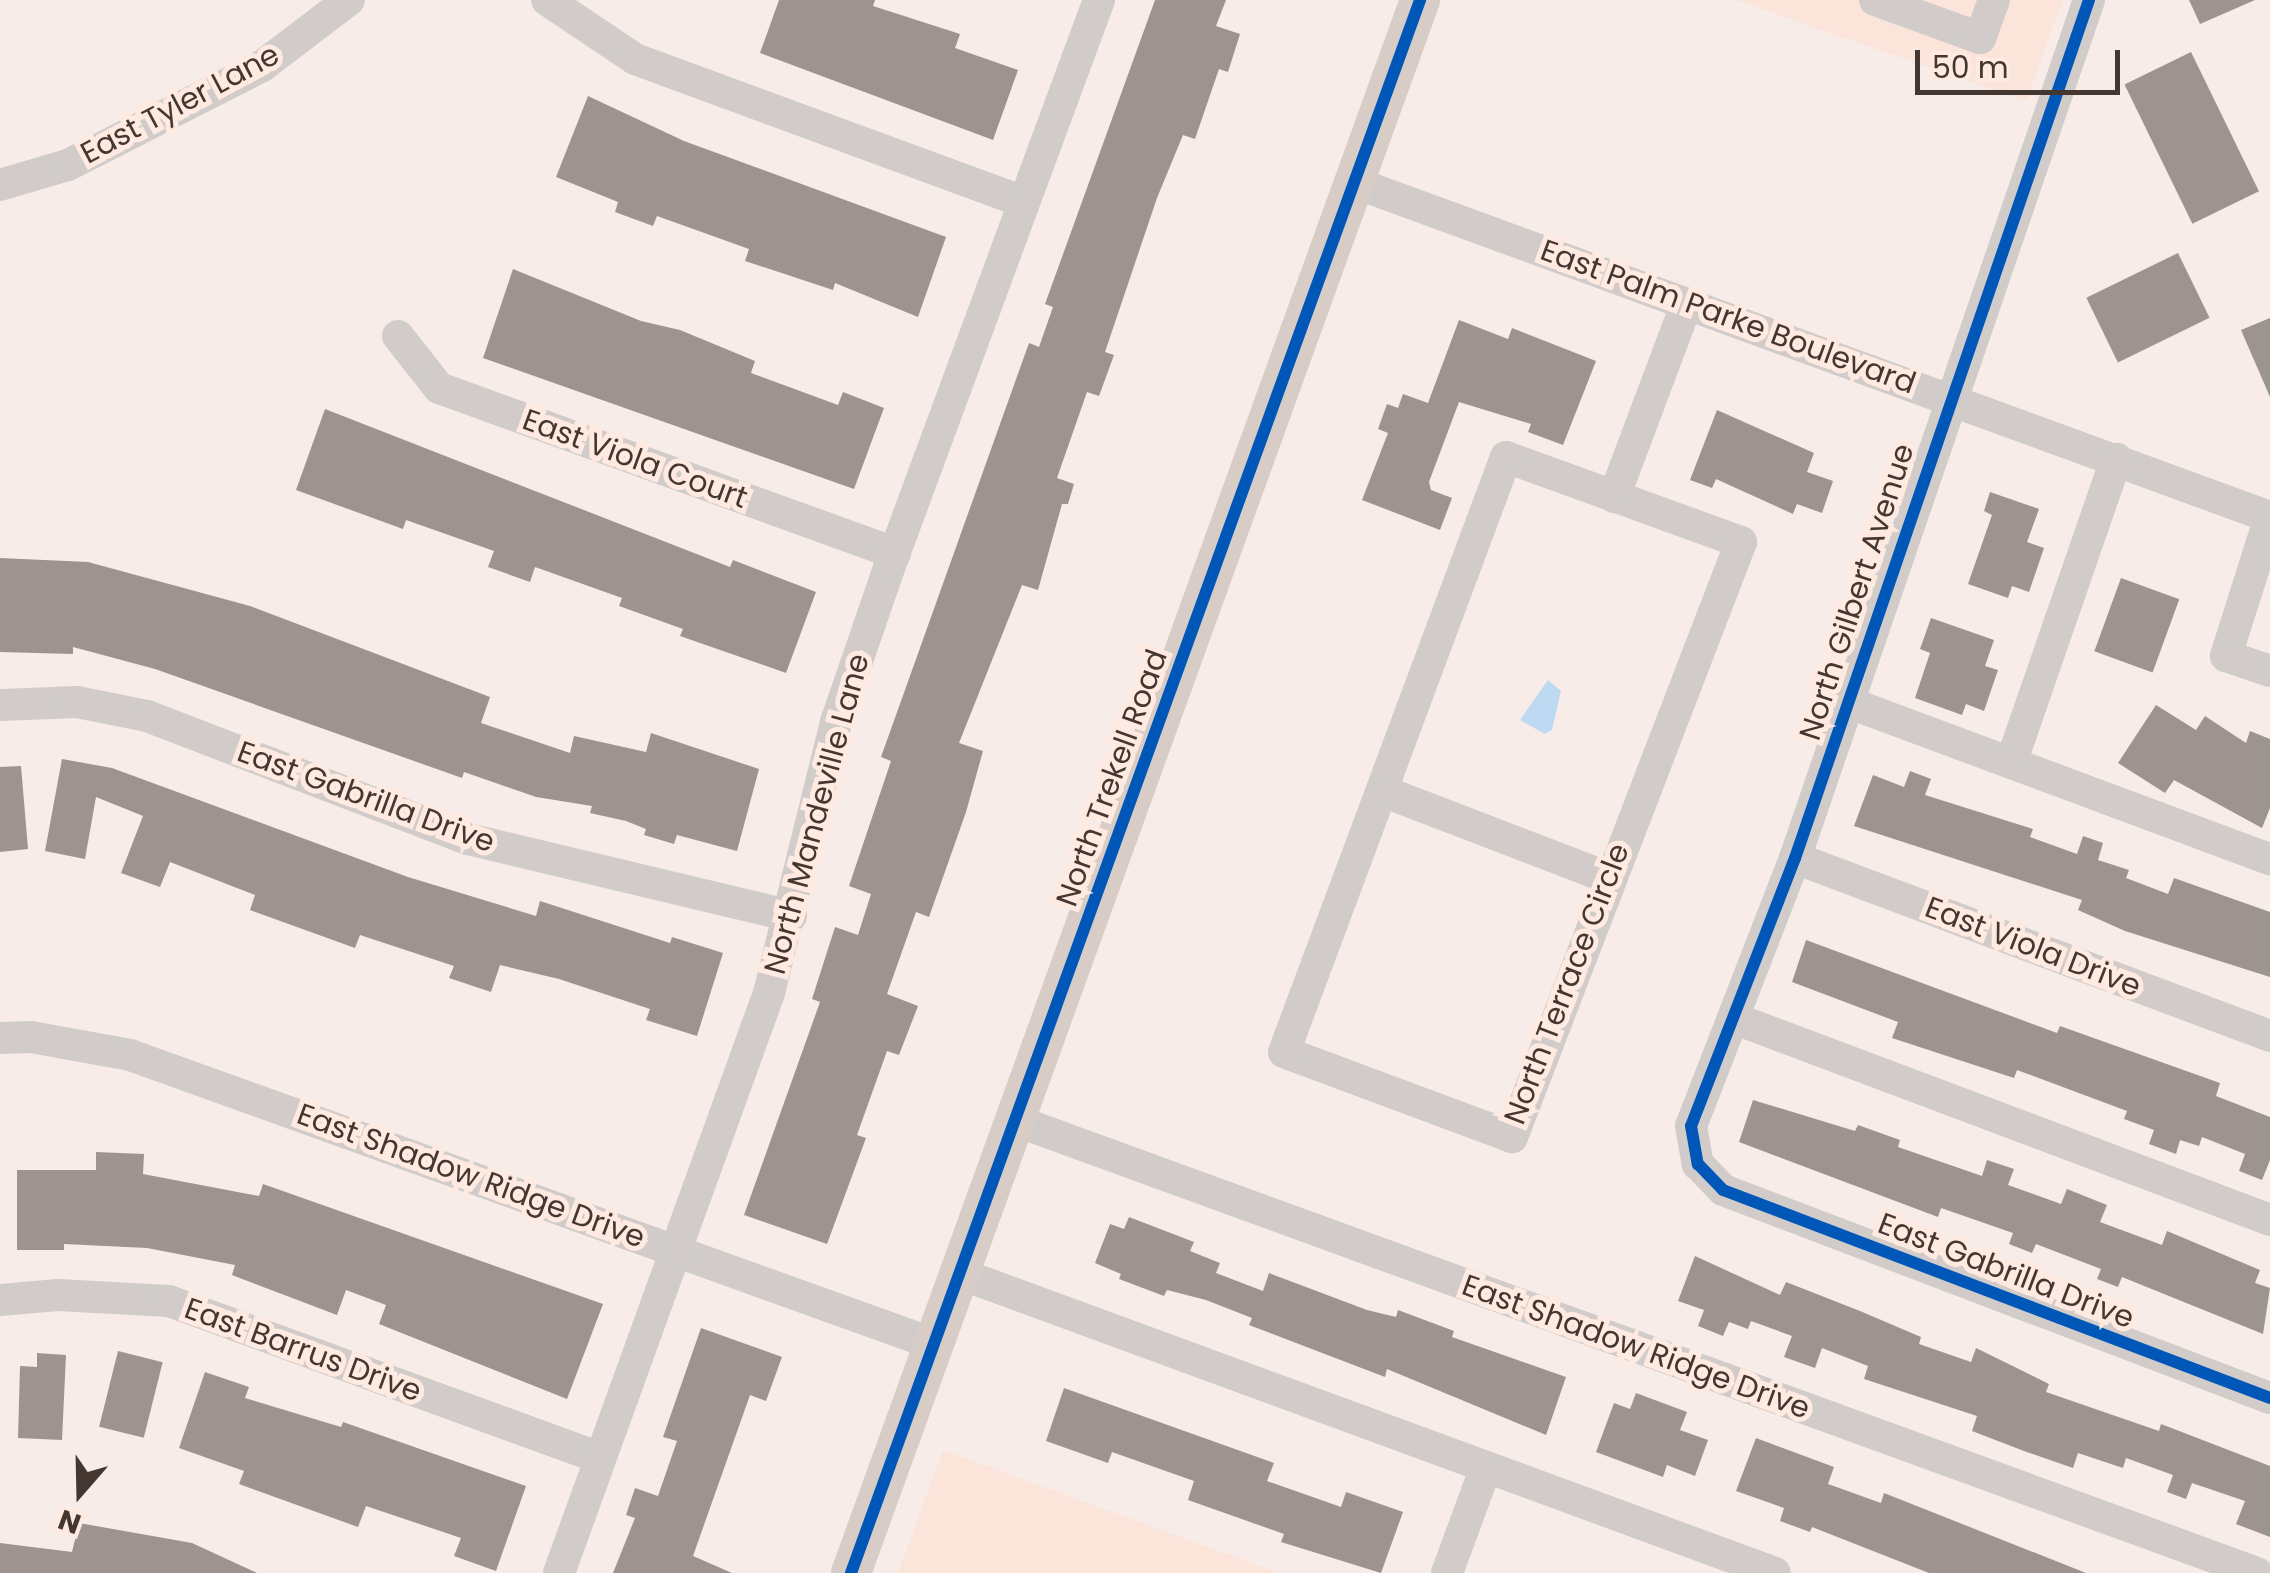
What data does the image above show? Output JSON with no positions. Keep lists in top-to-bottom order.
{
  "streets": {
    "main road": ["North Trekell Road"],
    "street": [
      "East Tyler Lane",
      "East Palm Parke Boulevard",
      "East Viola Court",
      "North Gilbert Avenue",
      "East Gabrilla Drive",
      "North Mandeville Lane",
      "East Viola Drive",
      "North Terrace Circle",
      "East Shadow Ridge Drive",
      "East Barrus Drive"
    ]
  },
  "crossings": [
    ["East Palm Parke Boulevard", "North Gilbert Avenue"],
    ["East Palm Parke Boulevard", "North Trekell Road"],
    ["East Viola Court", "North Mandeville Lane"],
    ["North Gilbert Avenue", "East Gabrilla Drive"],
    ["North Gilbert Avenue", "East Viola Drive"],
    ["North Trekell Road", "East Shadow Ridge Drive"],
    ["East Gabrilla Drive", "North Mandeville Lane"],
    ["North Mandeville Lane", "East Shadow Ridge Drive"],
    ["North Mandeville Lane", "East Barrus Drive"]
  ],
  "scale_bar": "50 m",
  "north": "bottom"
}
